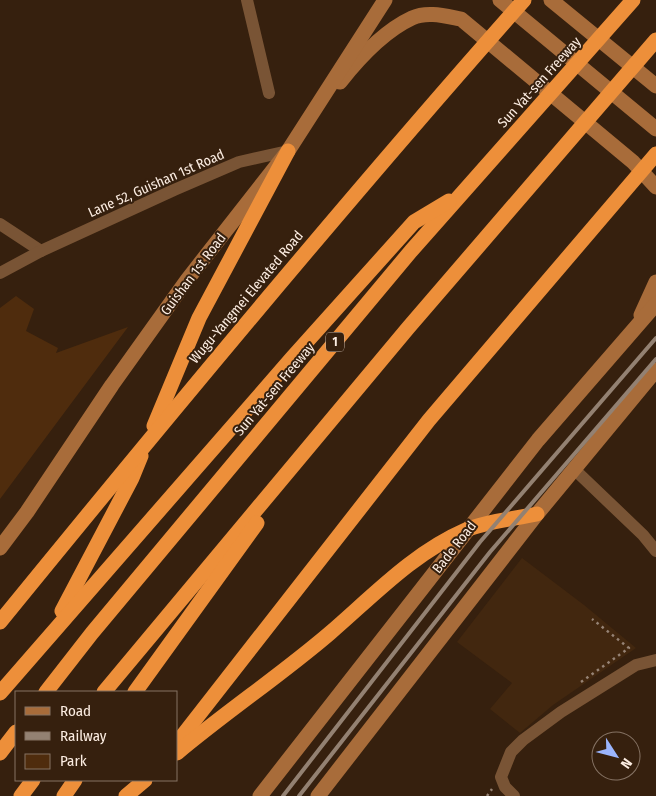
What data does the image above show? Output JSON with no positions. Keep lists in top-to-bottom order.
{
  "streets": {
    "highway": ["Sun Yat-sen Freeway", "Wugu-Yangmei Elevated Road", "1"],
    "street": ["Lane 52, Guishan 1st Road", "Guishan 1st Road", "Bade Road"]
  },
  "crossings": [
    ["Lane 52, Guishan 1st Road", "Guishan 1st Road"]
  ],
  "legend": ["Road", "Railway", "Park"],
  "north": "bottom right"
}
